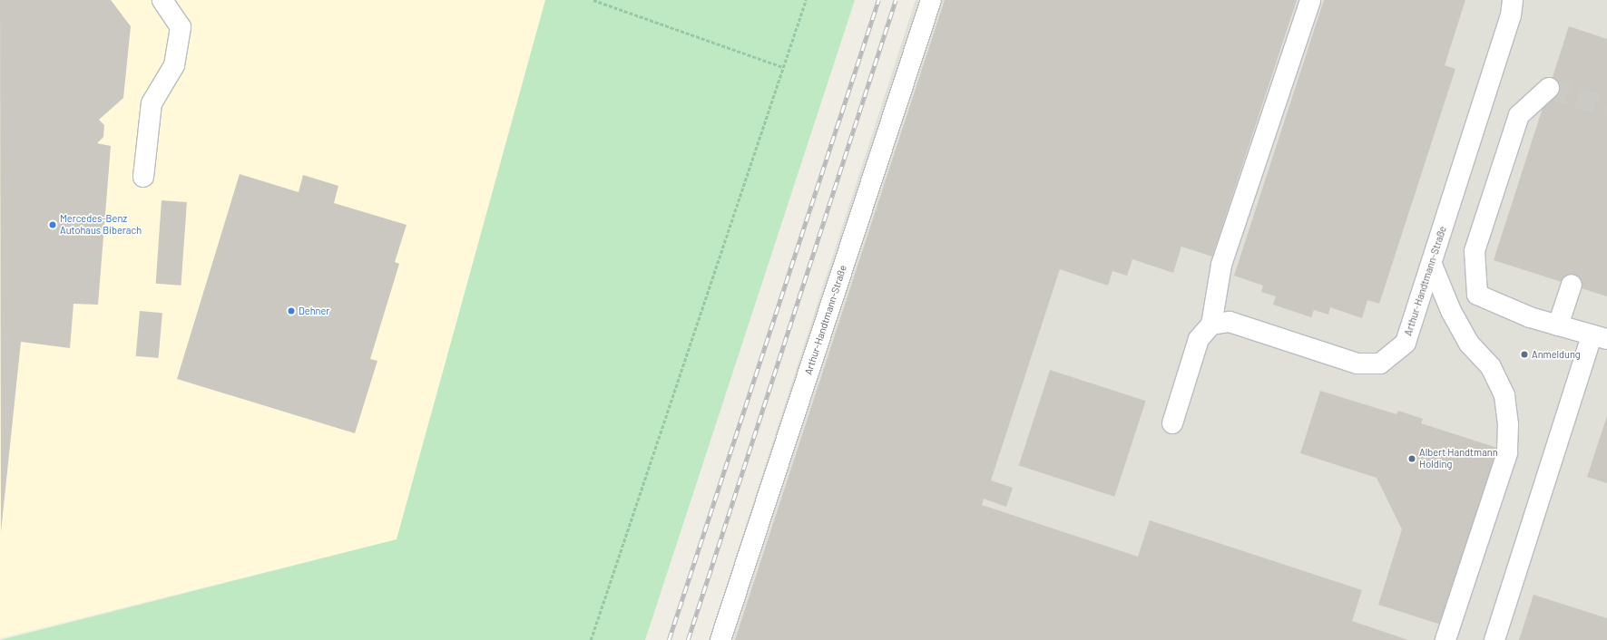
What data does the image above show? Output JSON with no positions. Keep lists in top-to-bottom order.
{
  "streets": {
    "lane": ["Arthur-Handtmann-Straße"]
  },
  "places": [
    "Mercedes-Benz Autohaus Biberach",
    "Dehner",
    "Anmeldung",
    "Albert Handtmann Holding"
  ]
}
